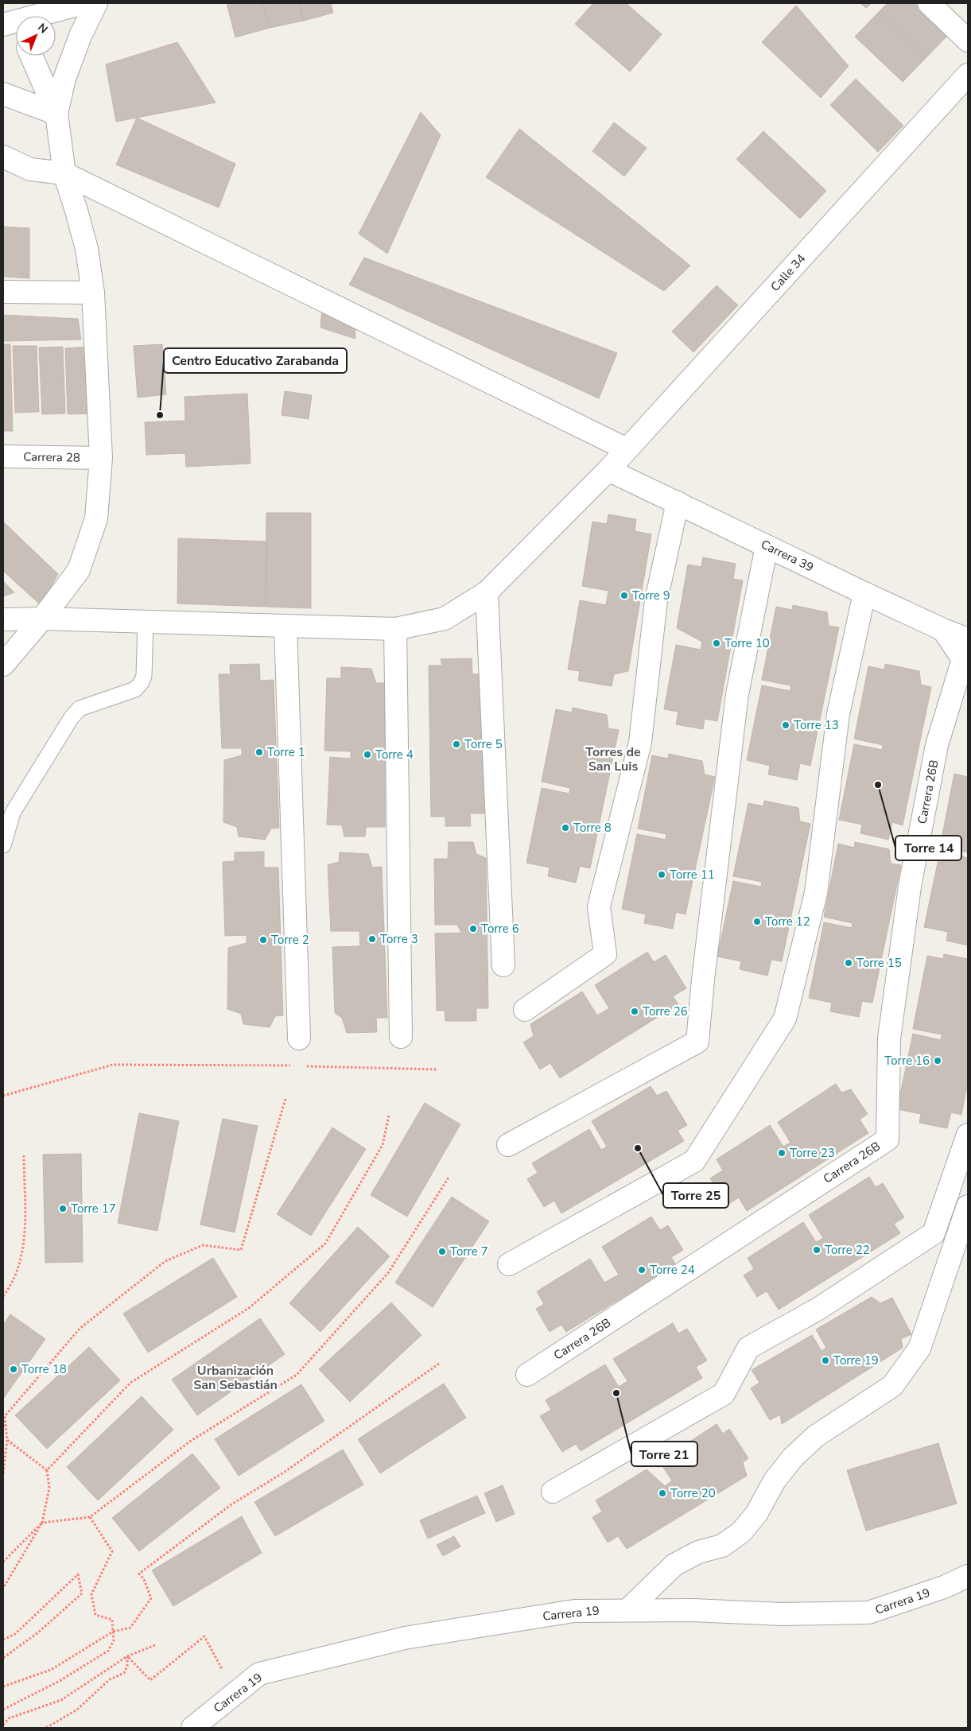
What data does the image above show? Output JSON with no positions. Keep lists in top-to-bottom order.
{
  "streets": {
    "street": [
      "Calle 34",
      "Carrera 28",
      "Carrera 39",
      "Carrera 26B",
      "Carrera 19"
    ]
  },
  "crossings": [
    ["Calle 34", "Carrera 39"],
    ["Carrera 39", "Carrera 26B"]
  ],
  "districts": ["Torres de San Luis", "Urbanización San Sebastián"],
  "places": [
    "Centro Educativo Zarabanda",
    "Torre 9",
    "Torre 10",
    "Torre 13",
    "Torre 5",
    "Torre 1",
    "Torre 4",
    "Torre 14",
    "Torre 8",
    "Torre 11",
    "Torre 12",
    "Torre 6",
    "Torre 3",
    "Torre 2",
    "Torre 15",
    "Torre 26",
    "Torre 16",
    "Torre 25",
    "Torre 23",
    "Torre 17",
    "Torre 22",
    "Torre 7",
    "Torre 24",
    "Torre 19",
    "Torre 18",
    "Torre 21",
    "Torre 20"
  ],
  "north": "top right"
}
